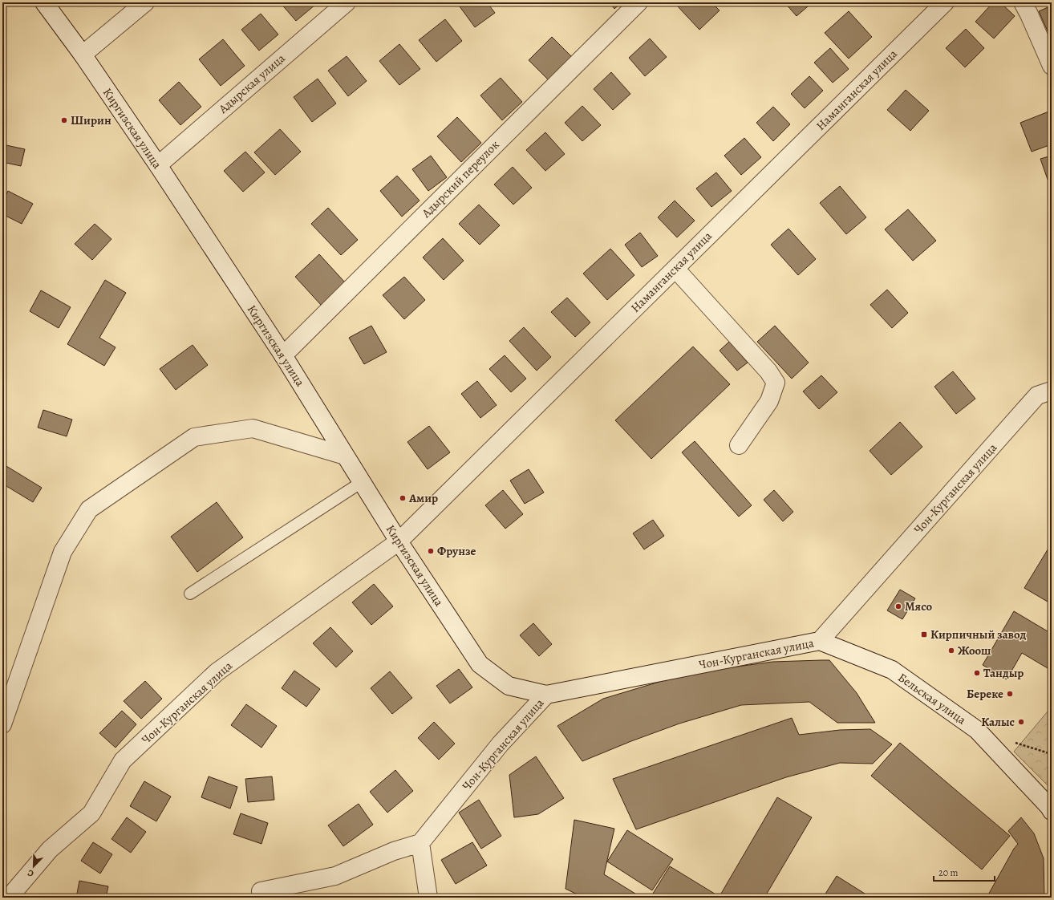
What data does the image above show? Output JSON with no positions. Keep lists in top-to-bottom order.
{
  "streets": {
    "street": [
      "Адырская улица",
      "Наманганская улица",
      "Киргизская улица",
      "Адырский переулок",
      "Чон-Курганская улица",
      "Бельская улица"
    ]
  },
  "crossings": [
    ["Адырская улица", "Киргизская улица"],
    ["Наманганская улица", "Киргизская улица"],
    ["Наманганская улица", "Чон-Курганская улица"],
    ["Киргизская улица", "Адырский переулок"],
    ["Киргизская улица", "Чон-Курганская улица"],
    ["Чон-Курганская улица", "Бельская улица"]
  ],
  "places": {
    "other": [
      "Ширин",
      "Амир",
      "Фрунзе",
      "Мясо",
      "Жоош",
      "Тандыр",
      "Береке",
      "Калыс"
    ],
    "transit": ["Кирпичный завод"]
  },
  "scale_bar": "20 m",
  "north": "bottom left"
}
